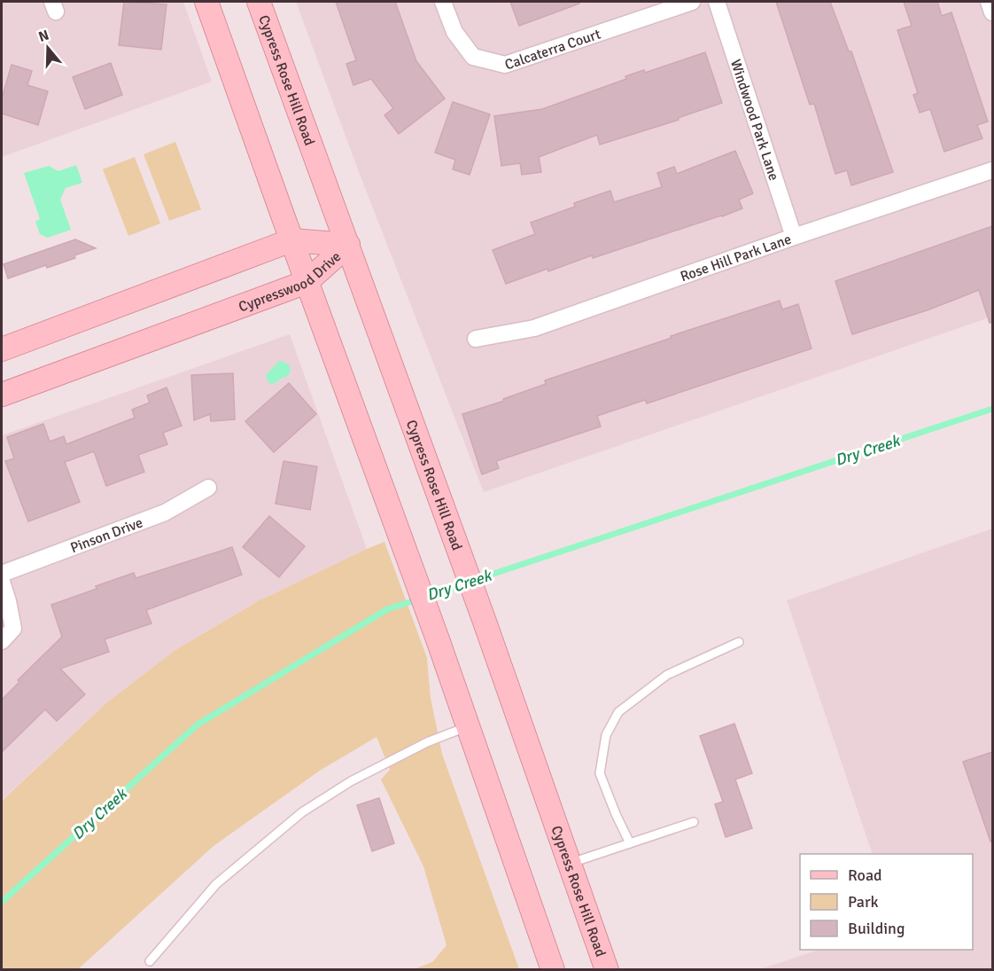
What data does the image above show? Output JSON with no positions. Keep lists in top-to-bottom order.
{
  "streets": {
    "main road": ["Cypress Rose Hill Road", "Cypresswood Drive"],
    "street": [
      "Calcaterra Court",
      "Windwood Park Lane",
      "Rose Hill Park Lane",
      "Pinson Drive"
    ]
  },
  "crossings": [
    ["Cypress Rose Hill Road", "Cypresswood Drive"],
    ["Windwood Park Lane", "Rose Hill Park Lane"]
  ],
  "water": ["Dry Creek"],
  "legend": ["Road", "Park", "Building"],
  "north": "top"
}
